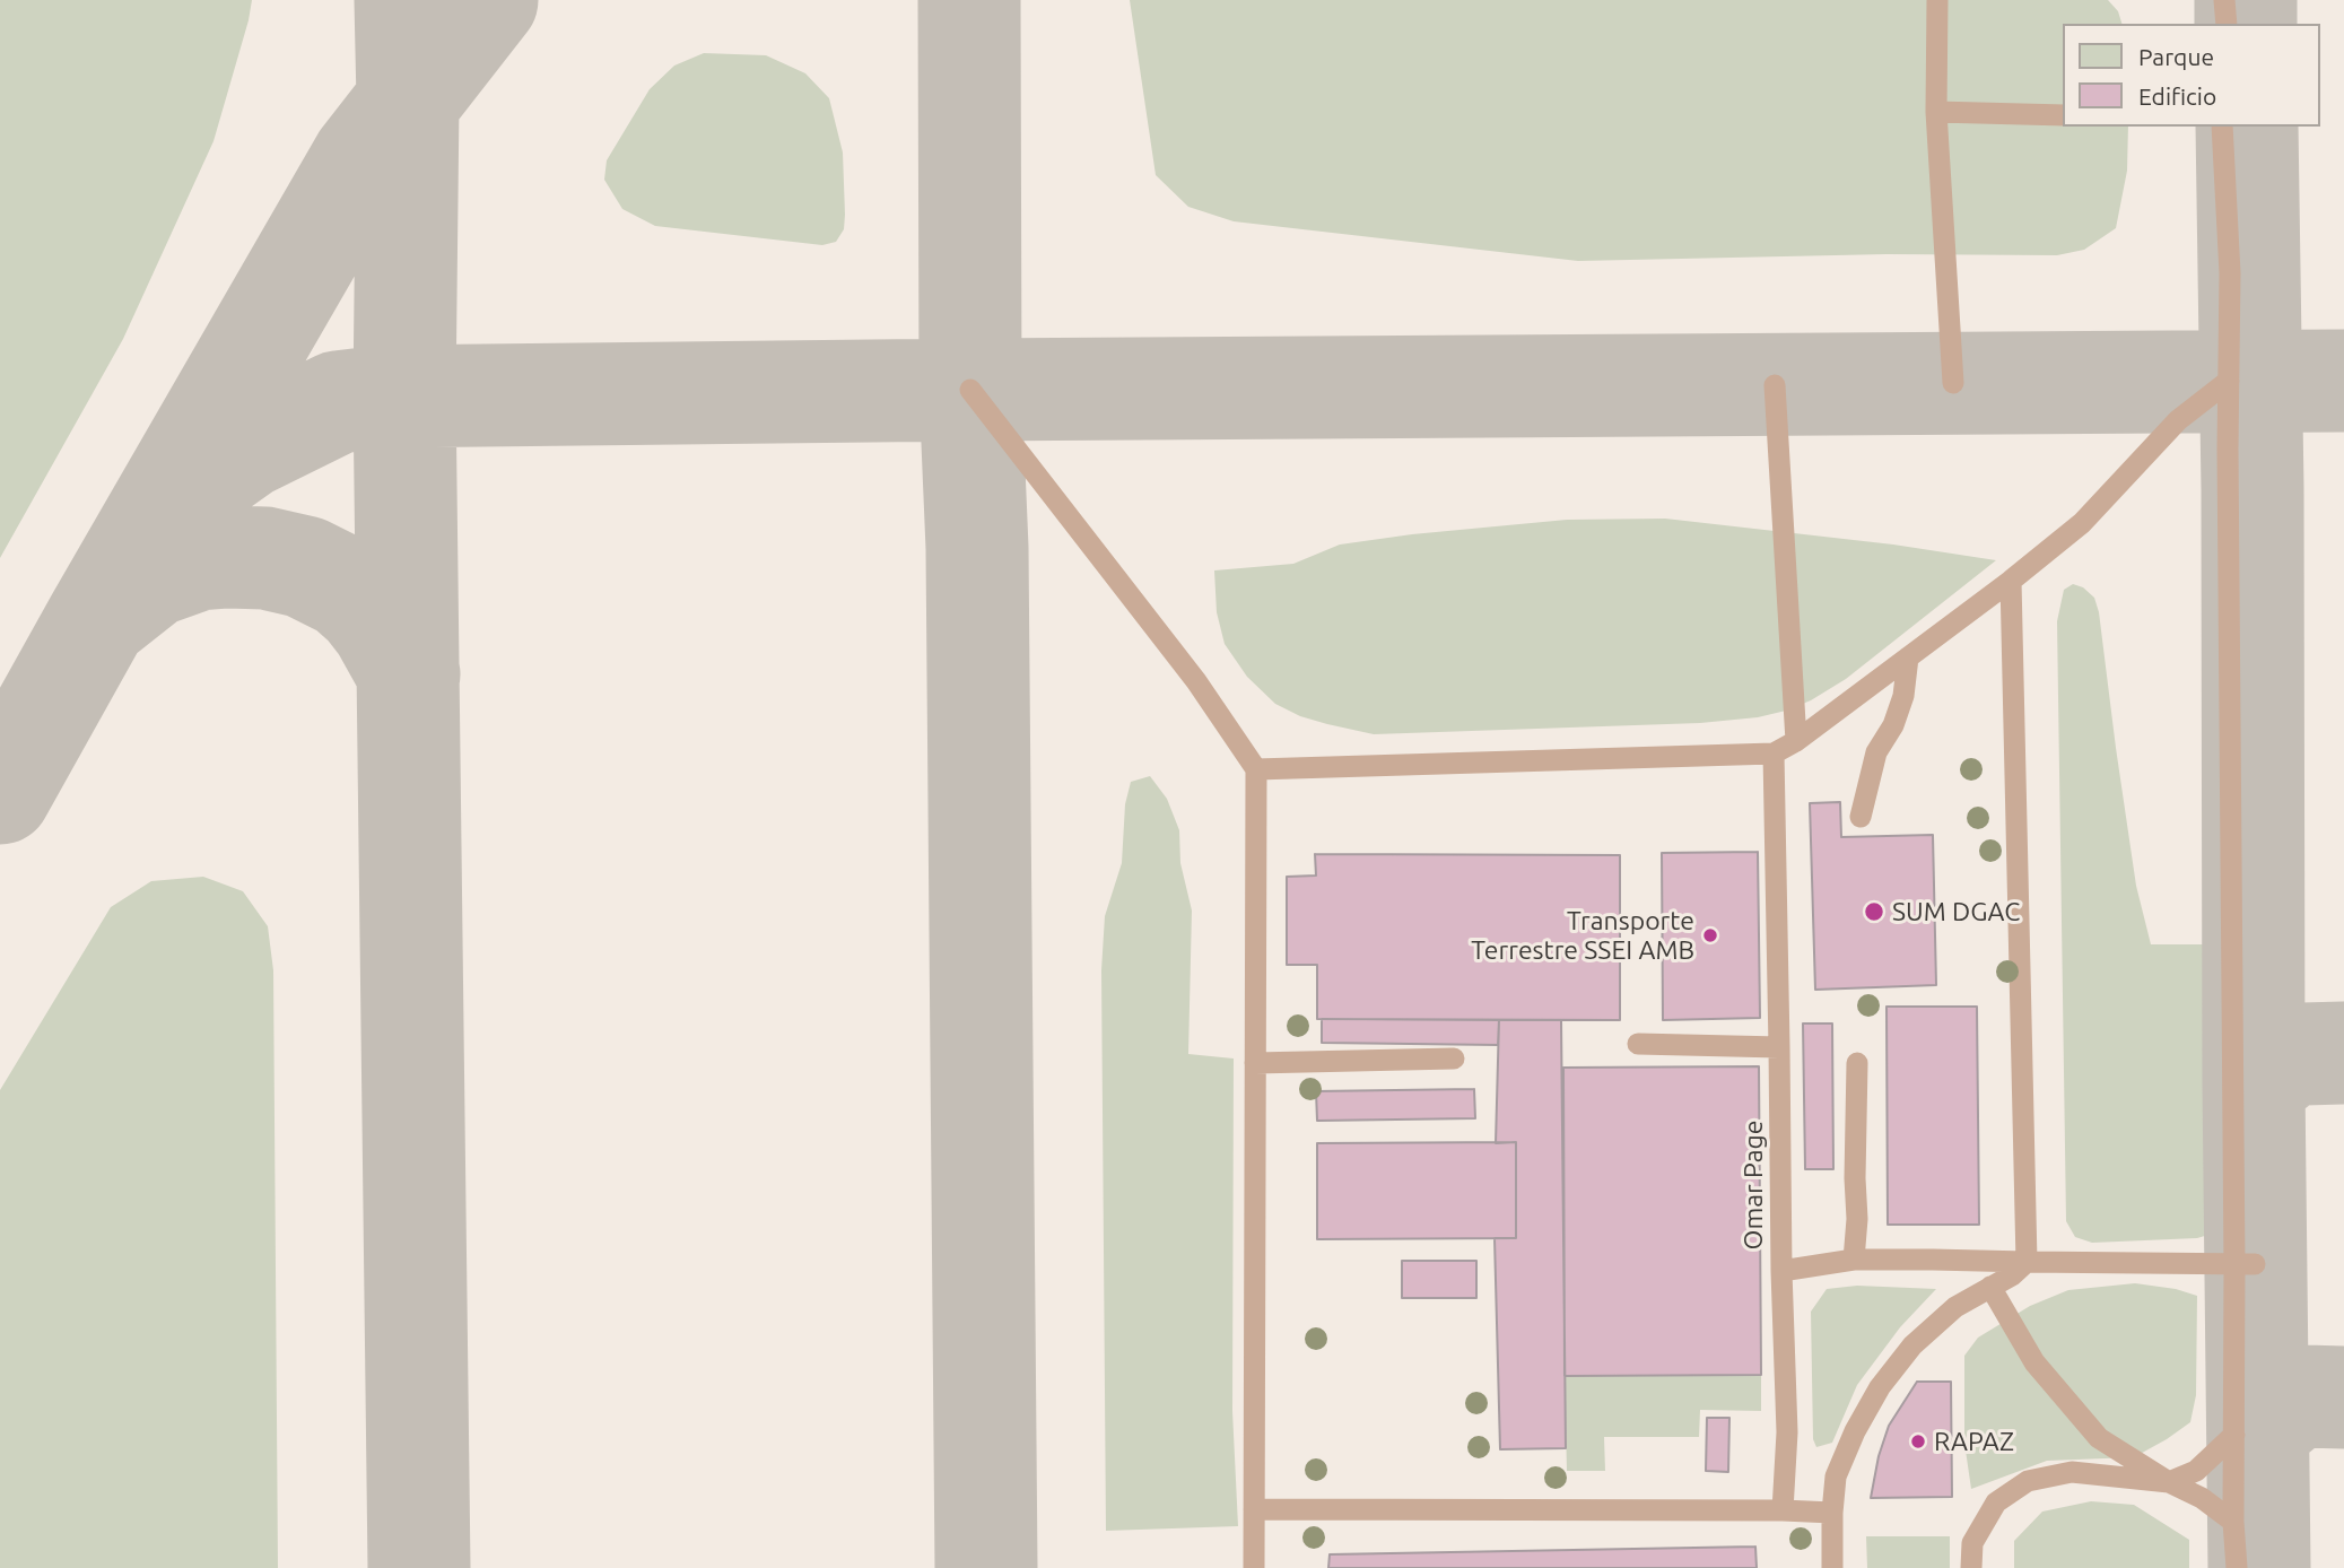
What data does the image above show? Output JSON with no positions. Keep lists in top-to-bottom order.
{
  "streets": {
    "lane": ["Omar Page"]
  },
  "places": ["SUM DGAC", "Transporte Terrestre SSEI AMB", "RAPAZ"],
  "legend": ["Parque", "Edificio"]
}
